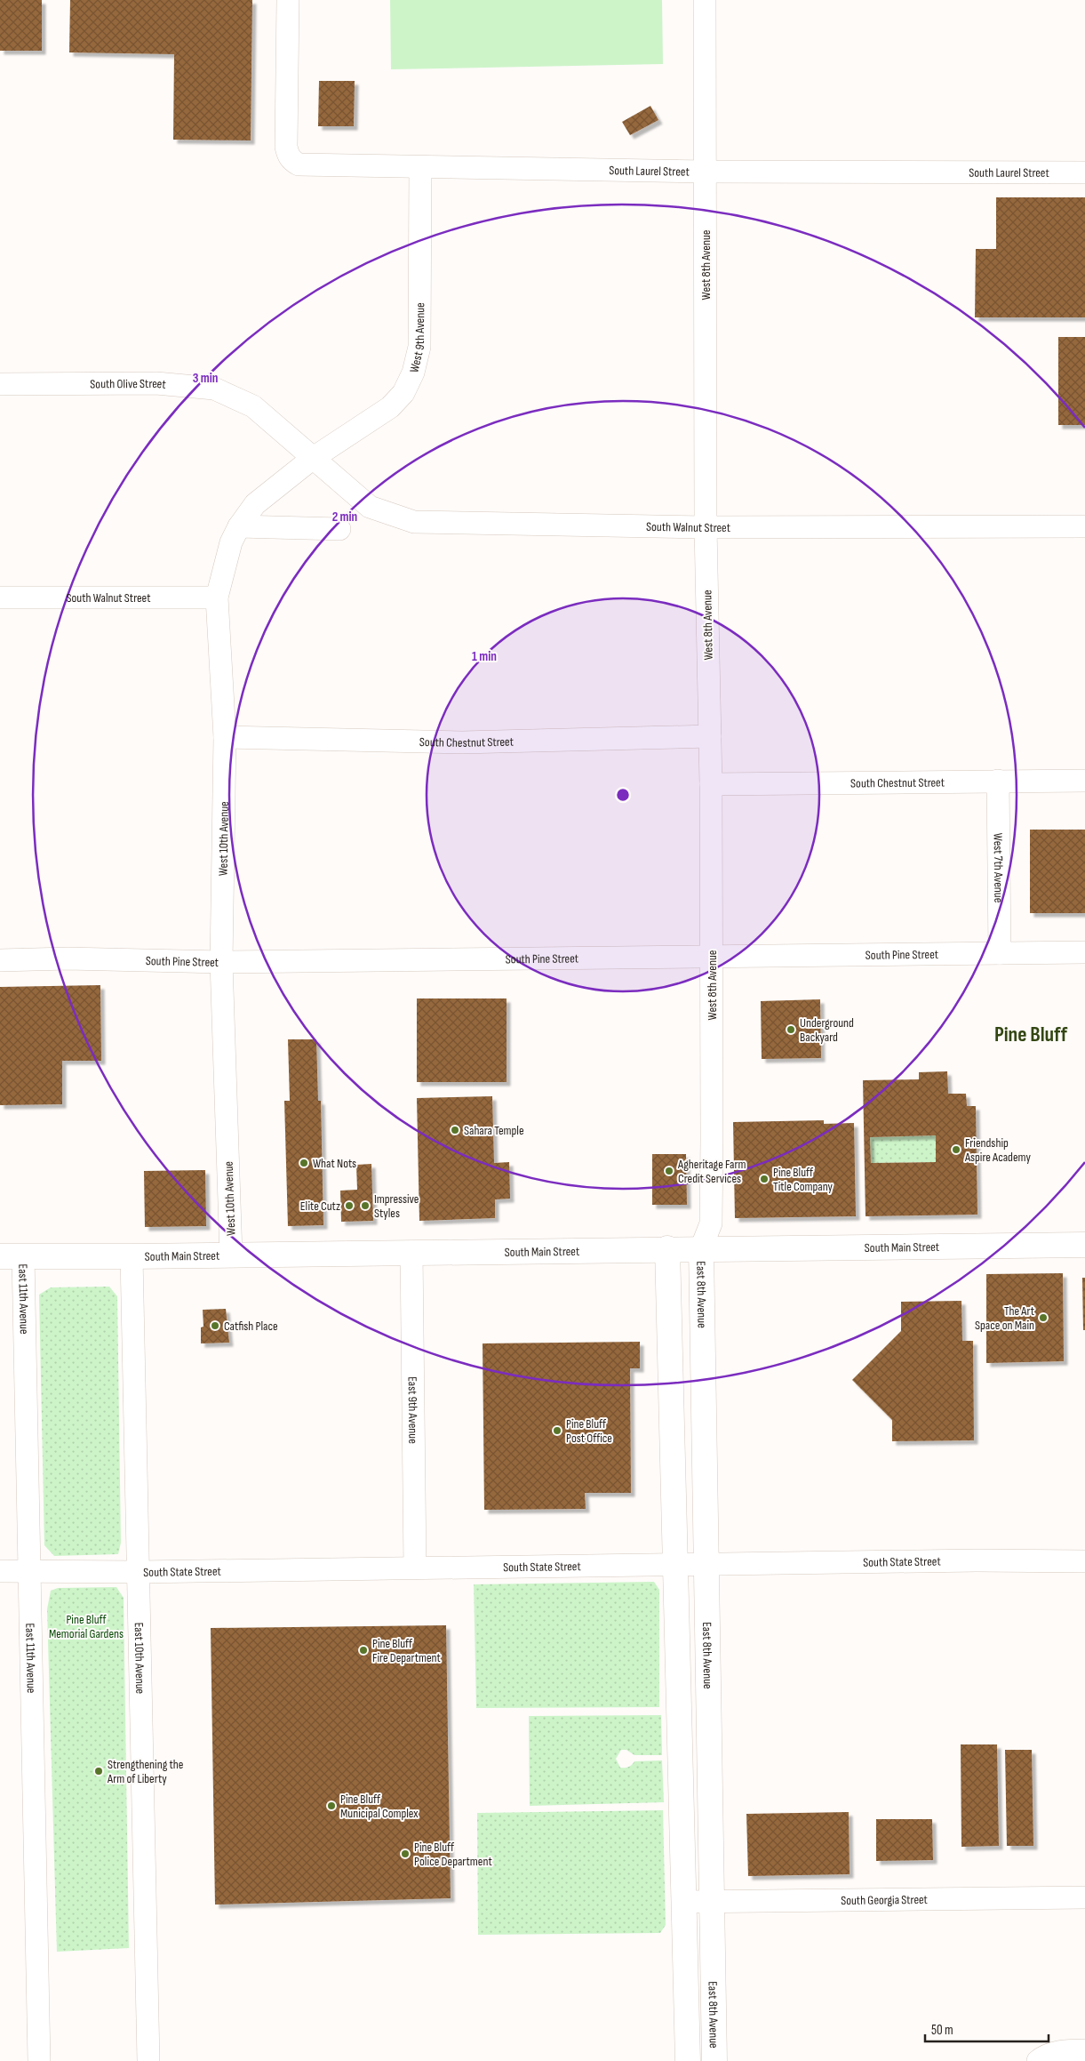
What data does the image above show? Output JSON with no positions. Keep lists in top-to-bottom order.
{
  "streets": {
    "main road": ["South Main Street", "East 8th Avenue"],
    "street": [
      "South Laurel Street",
      "West 8th Avenue",
      "West 9th Avenue",
      "South Olive Street",
      "South Walnut Street",
      "South Chestnut Street",
      "West 10th Avenue",
      "West 7th Avenue",
      "South Pine Street",
      "East 11th Avenue",
      "East 9th Avenue",
      "South State Street",
      "East 10th Avenue",
      "South Georgia Street"
    ]
  },
  "crossings": [
    ["South Laurel Street", "West 8th Avenue"],
    ["South Laurel Street", "West 9th Avenue"],
    ["West 8th Avenue", "South Walnut Street"],
    ["West 8th Avenue", "South Chestnut Street"],
    ["West 8th Avenue", "South Pine Street"],
    ["West 8th Avenue", "South Main Street"],
    ["West 8th Avenue", "East 8th Avenue"],
    ["West 9th Avenue", "South Olive Street"],
    ["West 9th Avenue", "South Walnut Street"],
    ["West 9th Avenue", "West 10th Avenue"],
    ["South Olive Street", "South Walnut Street"],
    ["South Olive Street", "West 10th Avenue"],
    ["South Walnut Street", "West 10th Avenue"],
    ["South Chestnut Street", "West 10th Avenue"],
    ["South Chestnut Street", "West 7th Avenue"],
    ["West 10th Avenue", "South Pine Street"],
    ["West 10th Avenue", "South Main Street"],
    ["West 7th Avenue", "South Pine Street"],
    ["South Main Street", "East 8th Avenue"],
    ["South Main Street", "East 11th Avenue"],
    ["South Main Street", "East 9th Avenue"],
    ["South Main Street", "East 10th Avenue"],
    ["East 8th Avenue", "South State Street"],
    ["East 8th Avenue", "South Georgia Street"],
    ["East 11th Avenue", "South State Street"],
    ["East 9th Avenue", "South State Street"],
    ["South State Street", "East 10th Avenue"]
  ],
  "districts": ["Pine Bluff"],
  "parks": ["Pine Bluff Memorial Gardens"],
  "places": [
    "Underground Backyard",
    "Sahara Temple",
    "Friendship Aspire Academy",
    "What Nots",
    "Agheritage Farm Credit Services",
    "Pine Bluff Title Company",
    "Elite Cutz",
    "Impressive Styles",
    "The Art Space on Main",
    "Catfish Place",
    "Pine Bluff Post Office",
    "Pine Bluff Fire Department",
    "Strengthening the Arm of Liberty",
    "Pine Bluff Municipal Complex",
    "Pine Bluff Police Department"
  ],
  "scale_bar": "50 m",
  "rings": ["3 min", "2 min", "1 min"]
}
